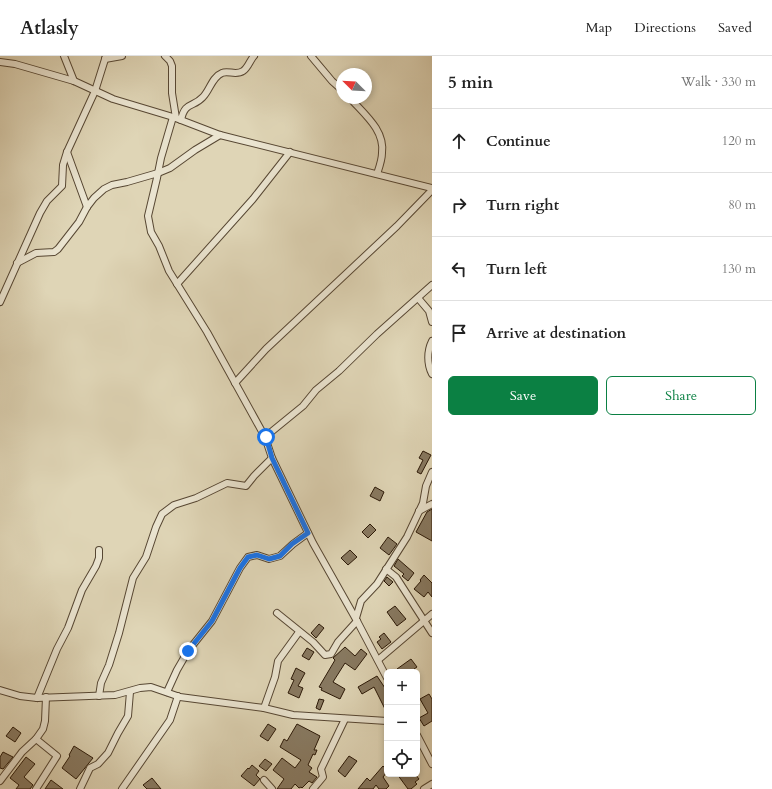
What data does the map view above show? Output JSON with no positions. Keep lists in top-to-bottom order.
{
  "north": "top left",
  "page": {
    "header": "Atlasly",
    "nav": ["Map", "Directions", "Saved"],
    "heading": ["5 min", "Walk · 330 m"],
    "list": [
      ["Continue", "120 m"],
      ["Turn right", "80 m"],
      ["Turn left", "130 m"],
      "Arrive at destination"
    ],
    "buttons": ["Save", "Share"],
    "map_buttons": ["+", "−"]
  }
}
